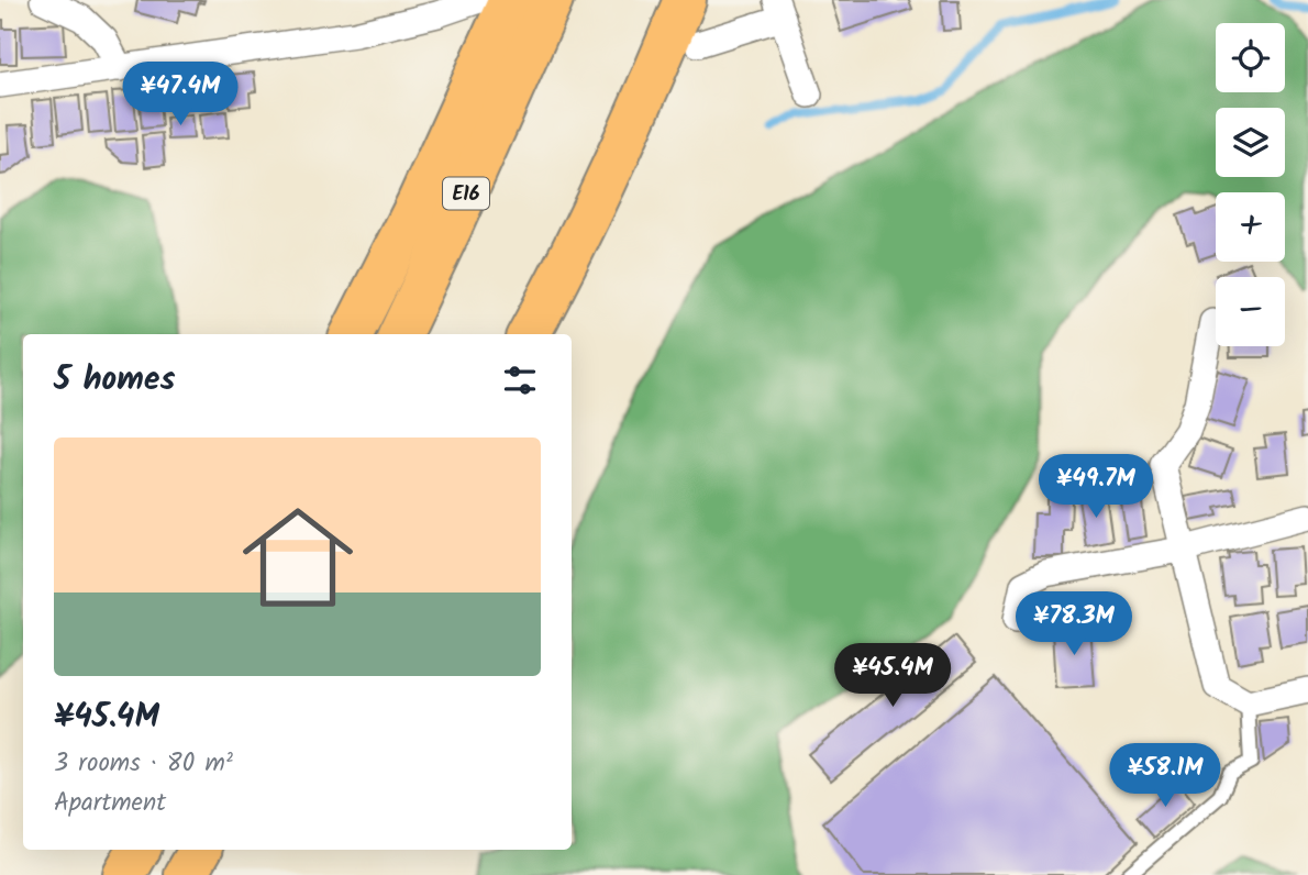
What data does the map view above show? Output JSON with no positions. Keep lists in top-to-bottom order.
{
  "streets": {
    "highway": ["E16"]
  },
  "page": {
    "map_buttons": ["+", "−"],
    "price": [
      "¥47.4M",
      "¥49.7M",
      "¥78.3M",
      "¥45.4M",
      "¥58.1M"
    ],
    "heading": "5 homes",
    "list": [
      {
        "name": "¥45.4M",
        "note": "3 rooms · 80 m² · Apartment"
      }
    ]
  }
}
